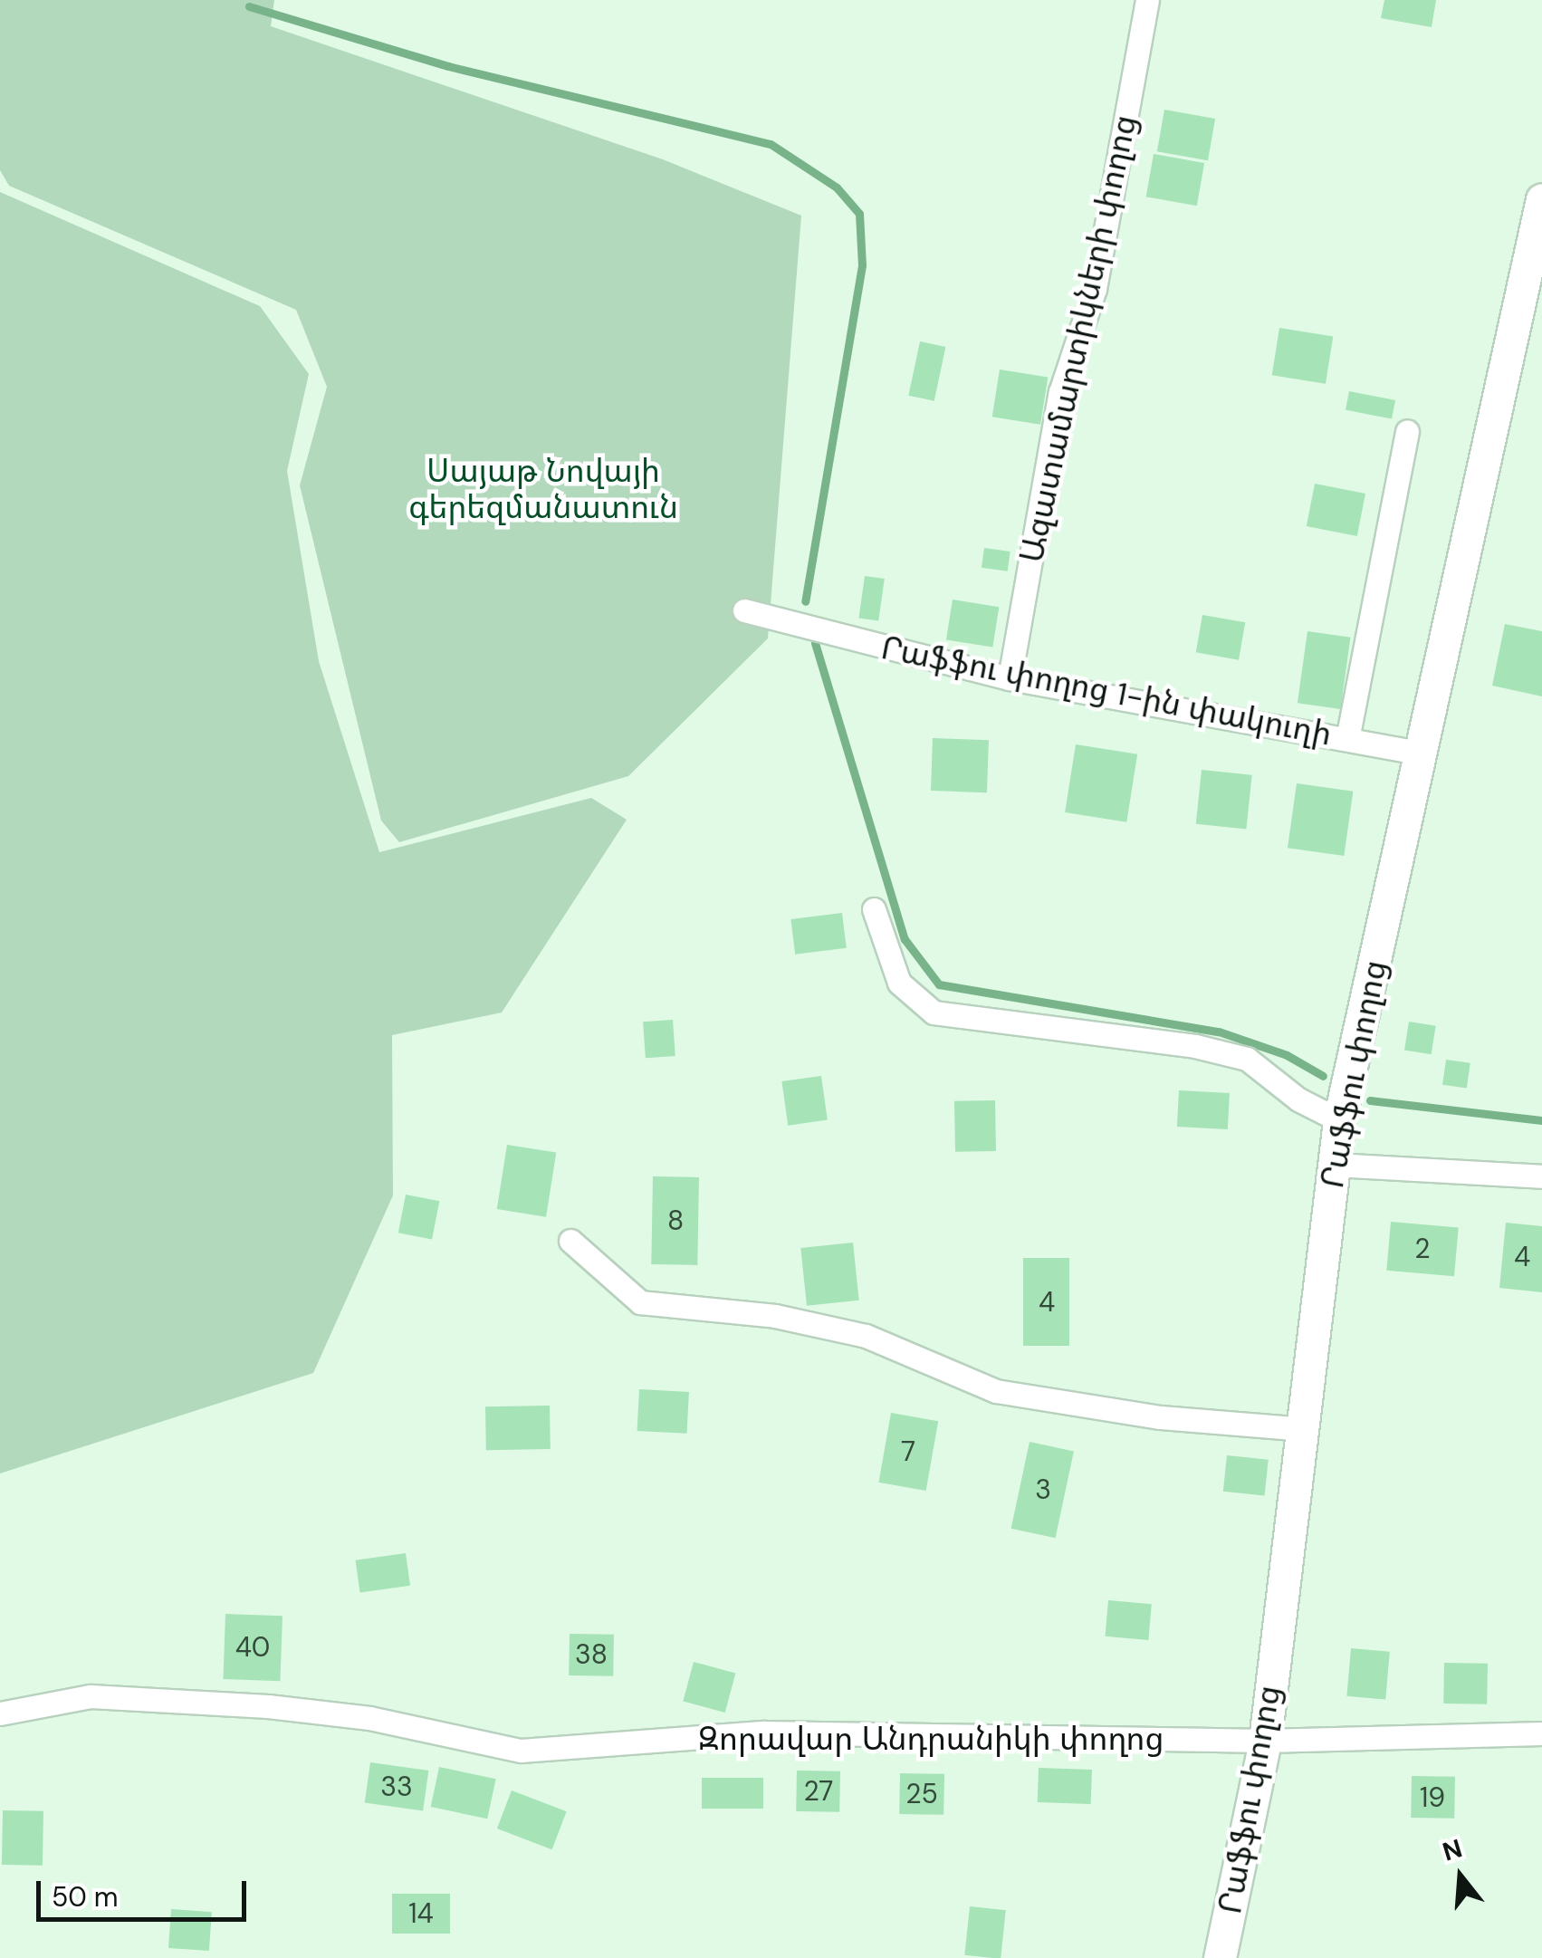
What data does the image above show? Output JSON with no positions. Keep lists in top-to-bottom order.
{
  "streets": {
    "main road": ["Րաֆֆու փողոց"],
    "street": ["Ազատամարտիկների փողոց", "Րաֆֆու փողոց 1-ին փակուղի", "Զորավար Անդրանիկի փողոց"]
  },
  "crossings": [
    ["Ազատամարտիկների փողոց", "Րաֆֆու փողոց 1-ին փակուղի"],
    ["Րաֆֆու փողոց 1-ին փակուղի", "Րաֆֆու փողոց"],
    ["Րաֆֆու փողոց", "Զորավար Անդրանիկի փողոց"]
  ],
  "parks": ["Սայաթ Նովայի գերեզմանատուն"],
  "house_numbers": [
    "8",
    "2",
    "4",
    "4",
    "7",
    "3",
    "40",
    "38",
    "33",
    "27",
    "25",
    "19",
    "14"
  ],
  "scale_bar": "50 m",
  "north": "top"
}
